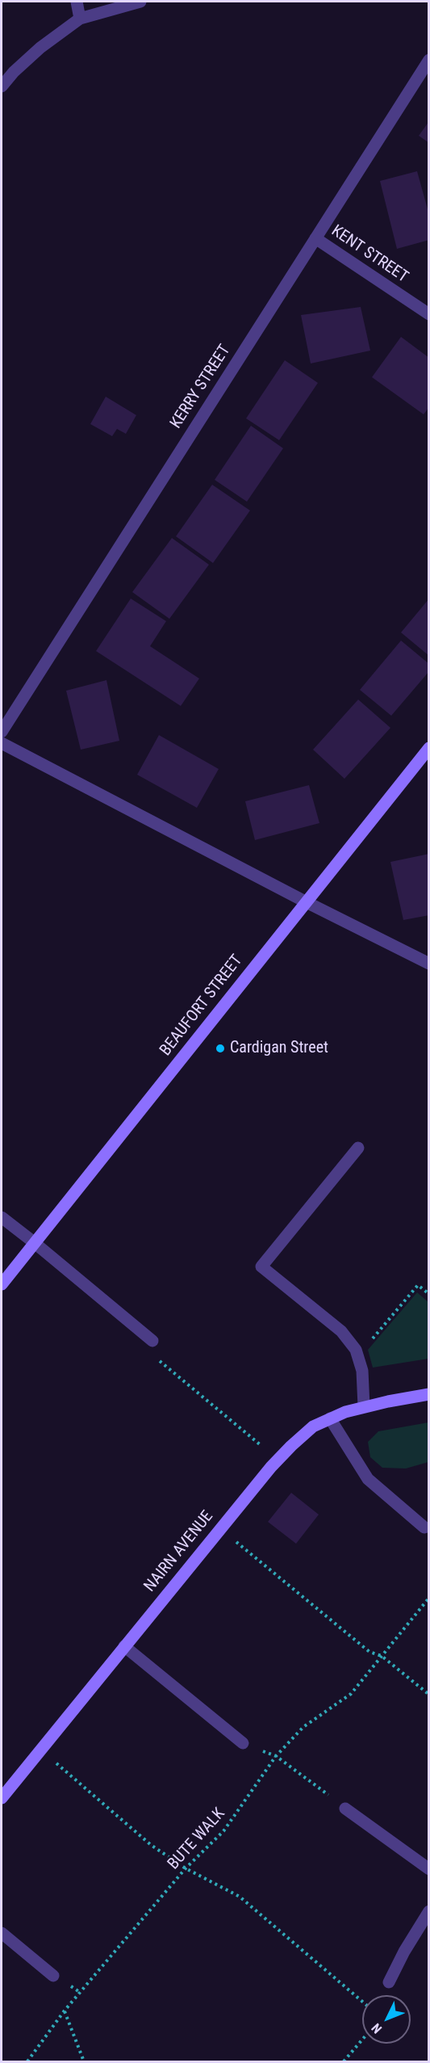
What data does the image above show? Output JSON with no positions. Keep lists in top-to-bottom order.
{
  "streets": {
    "street": [
      "KENT STREET",
      "KERRY STREET",
      "BEAUFORT STREET",
      "NAIRN AVENUE"
    ],
    "path": ["BUTE WALK"]
  },
  "crossings": [
    ["KENT STREET", "KERRY STREET"]
  ],
  "places": ["Cardigan Street"],
  "north": "bottom left"
}
